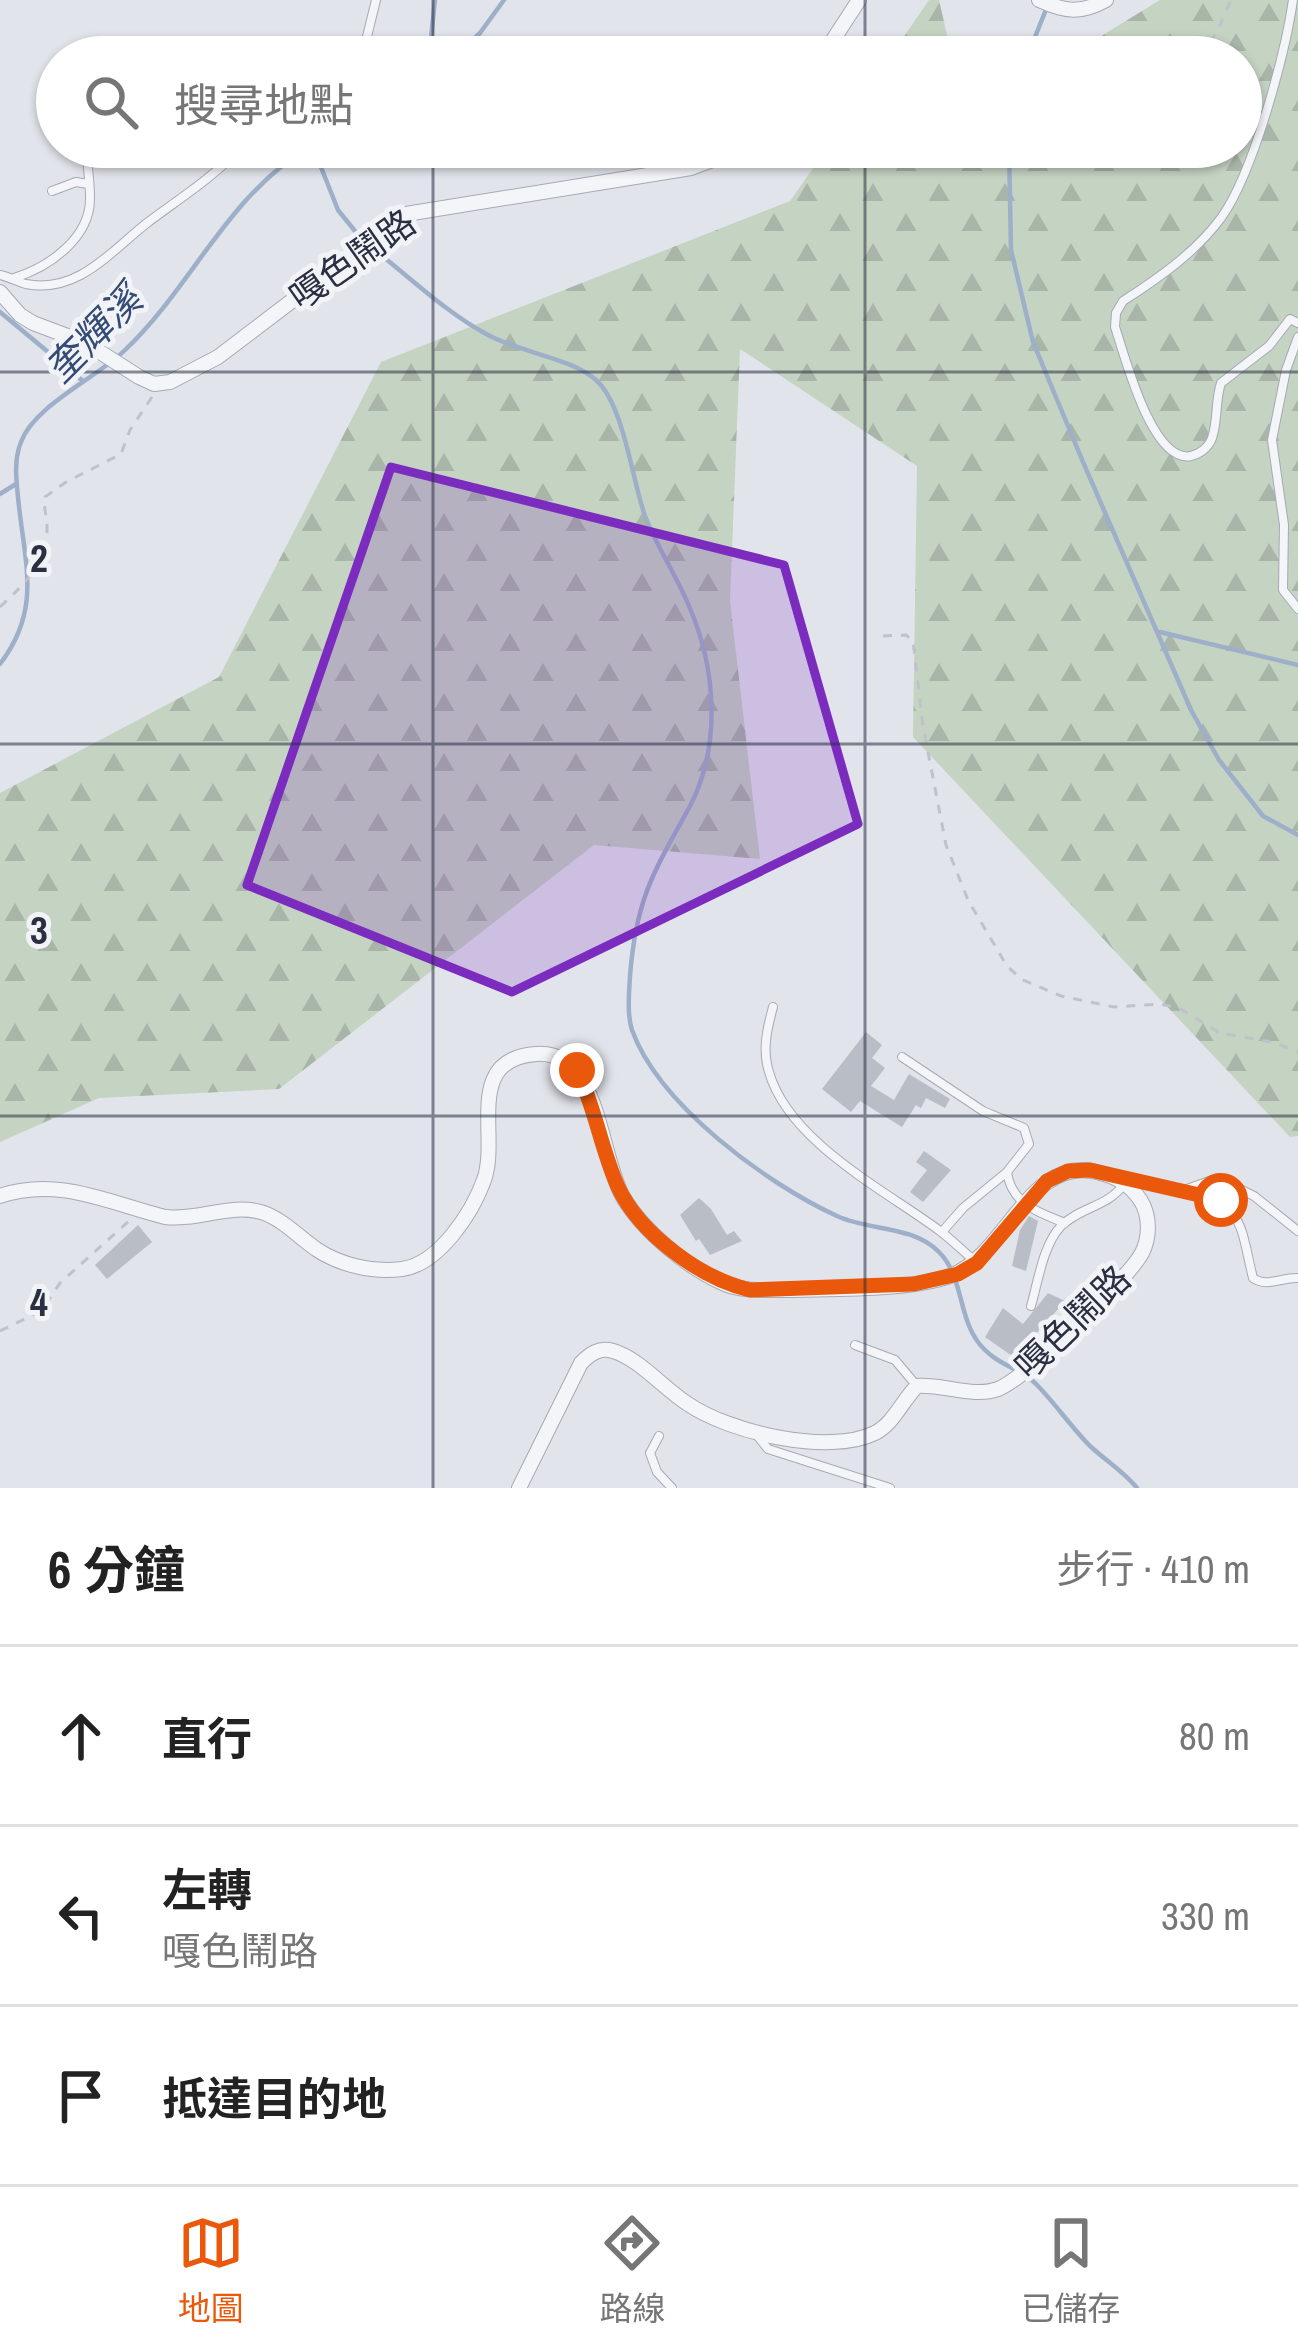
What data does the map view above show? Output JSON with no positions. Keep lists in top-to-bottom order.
{
  "streets": {
    "street": ["嘎色鬧路"]
  },
  "water": ["奎輝溪"],
  "page": {
    "search": "搜尋地點",
    "heading": ["6 分鐘", "步行 · 410 m"],
    "list": [
      ["直行", "80 m"],
      ["左轉", "嘎色鬧路", "330 m"],
      "抵達目的地"
    ],
    "nav": ["地圖", "路線", "已儲存"]
  },
  "grid": {
    "rows": ["2", "3", "4"]
  }
}
